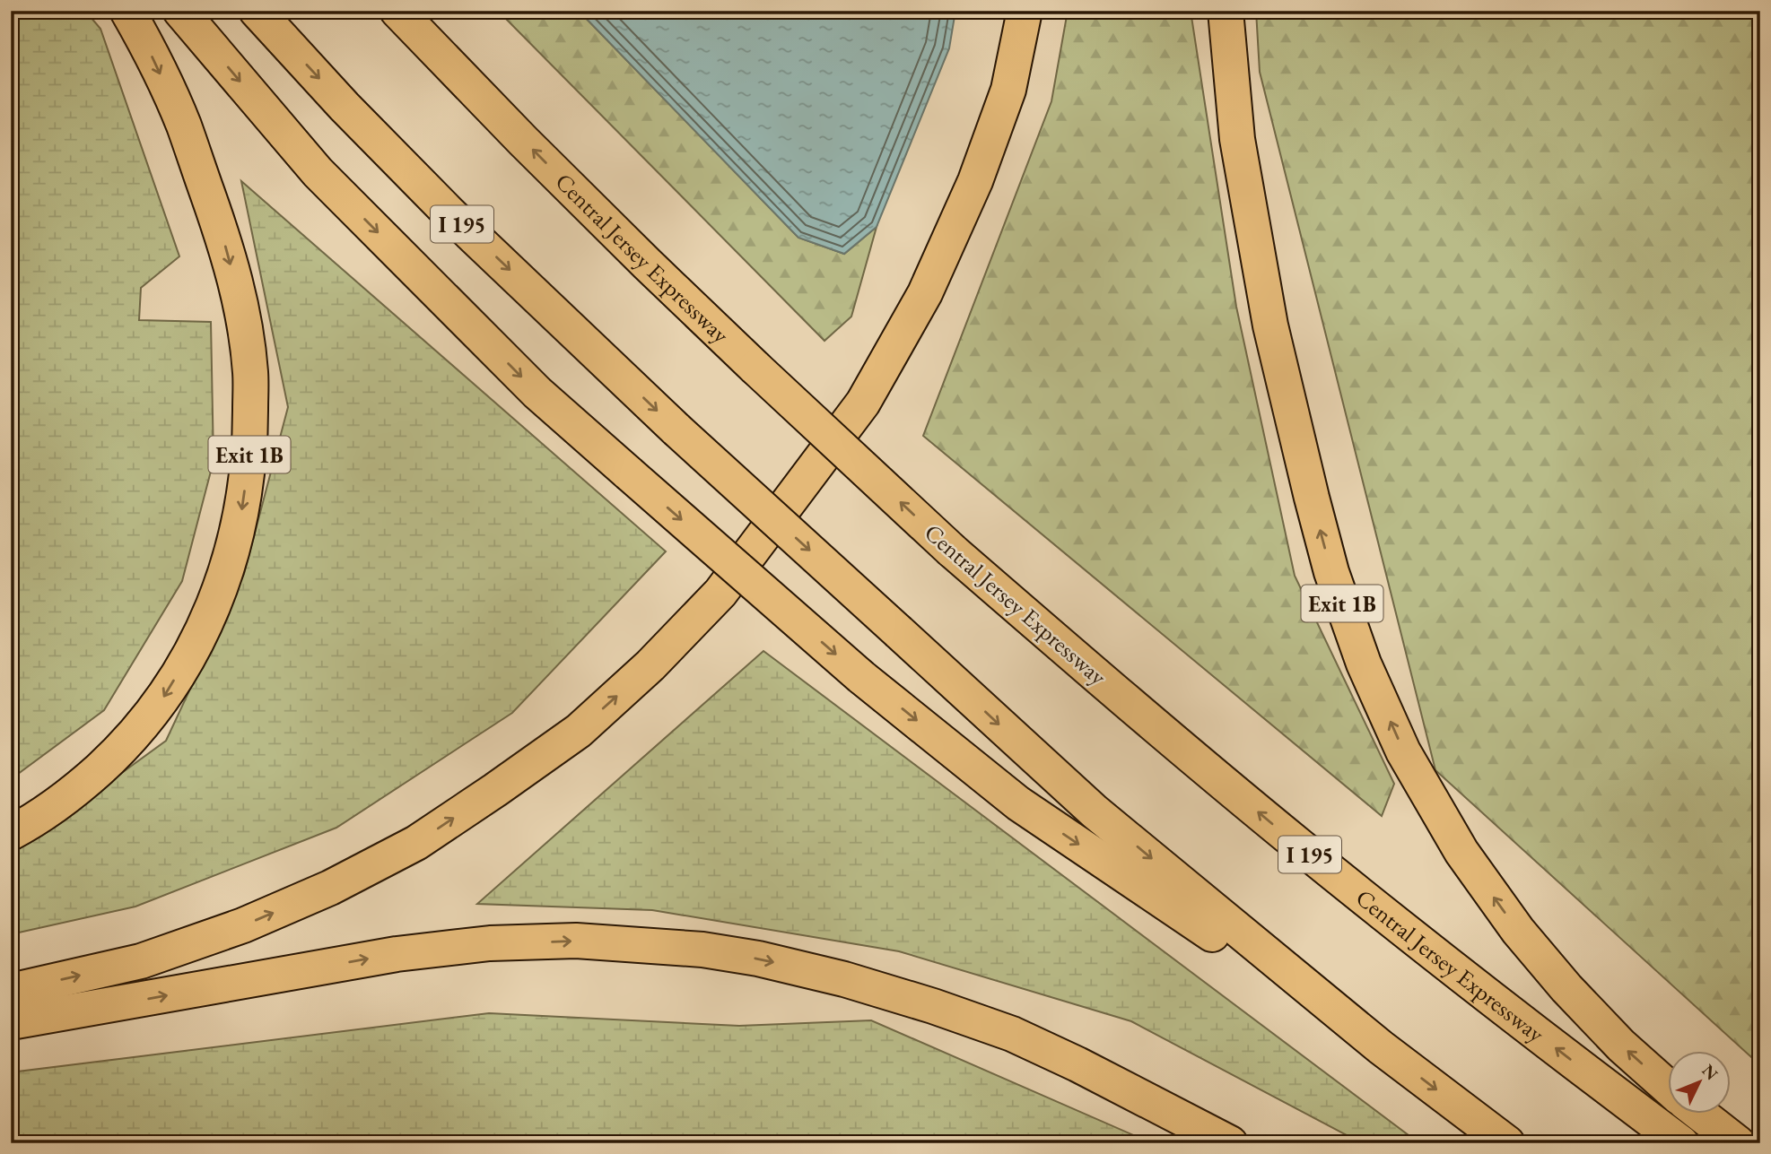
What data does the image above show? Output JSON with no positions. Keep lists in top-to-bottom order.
{
  "streets": {
    "highway": ["I 195", "Central Jersey Expressway", "Exit 1B"]
  },
  "north": "top right"
}
